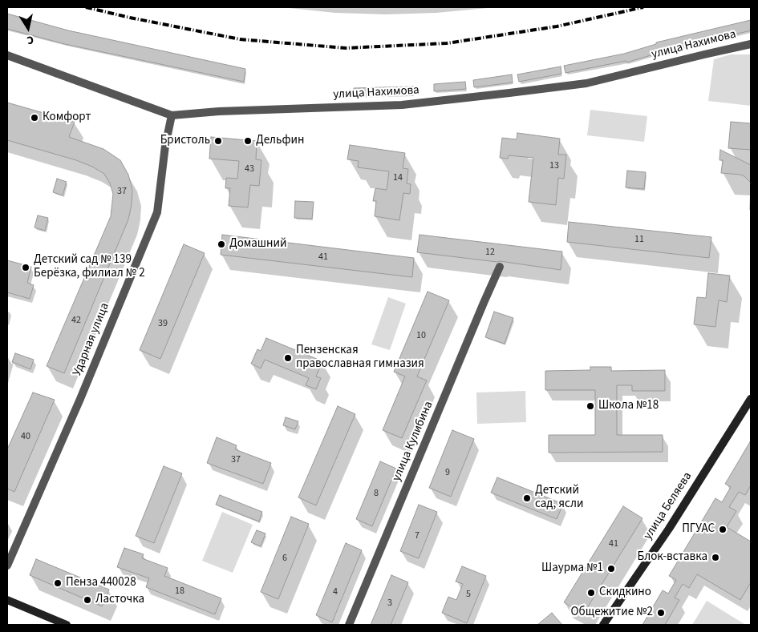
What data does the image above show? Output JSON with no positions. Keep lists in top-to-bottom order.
{
  "streets": {
    "main road": ["улица Беляева"],
    "street": ["улица Нахимова", "Ударная улица", "улица Кулибина"]
  },
  "crossings": [
    ["улица Нахимова", "Ударная улица"]
  ],
  "places": [
    "Комфорт",
    "Бристоль",
    "Дельфин",
    "Домашний",
    "Детский сад № 139 Берёзка, филиал № 2",
    "Пензенская православная гимназия",
    "Школа №18",
    "Детский сад, ясли",
    "ПГУАС",
    "Блок-вставка",
    "Шаурма №1",
    "Пенза 440028",
    "Скидкино",
    "Ласточка",
    "Общежитие №2"
  ],
  "house_numbers": [
    "13",
    "43",
    "14",
    "37",
    "11",
    "12",
    "41",
    "42",
    "39",
    "10",
    "40",
    "37",
    "9",
    "8",
    "7",
    "41",
    "6",
    "18",
    "4",
    "5",
    "3"
  ],
  "north": "bottom"
}
